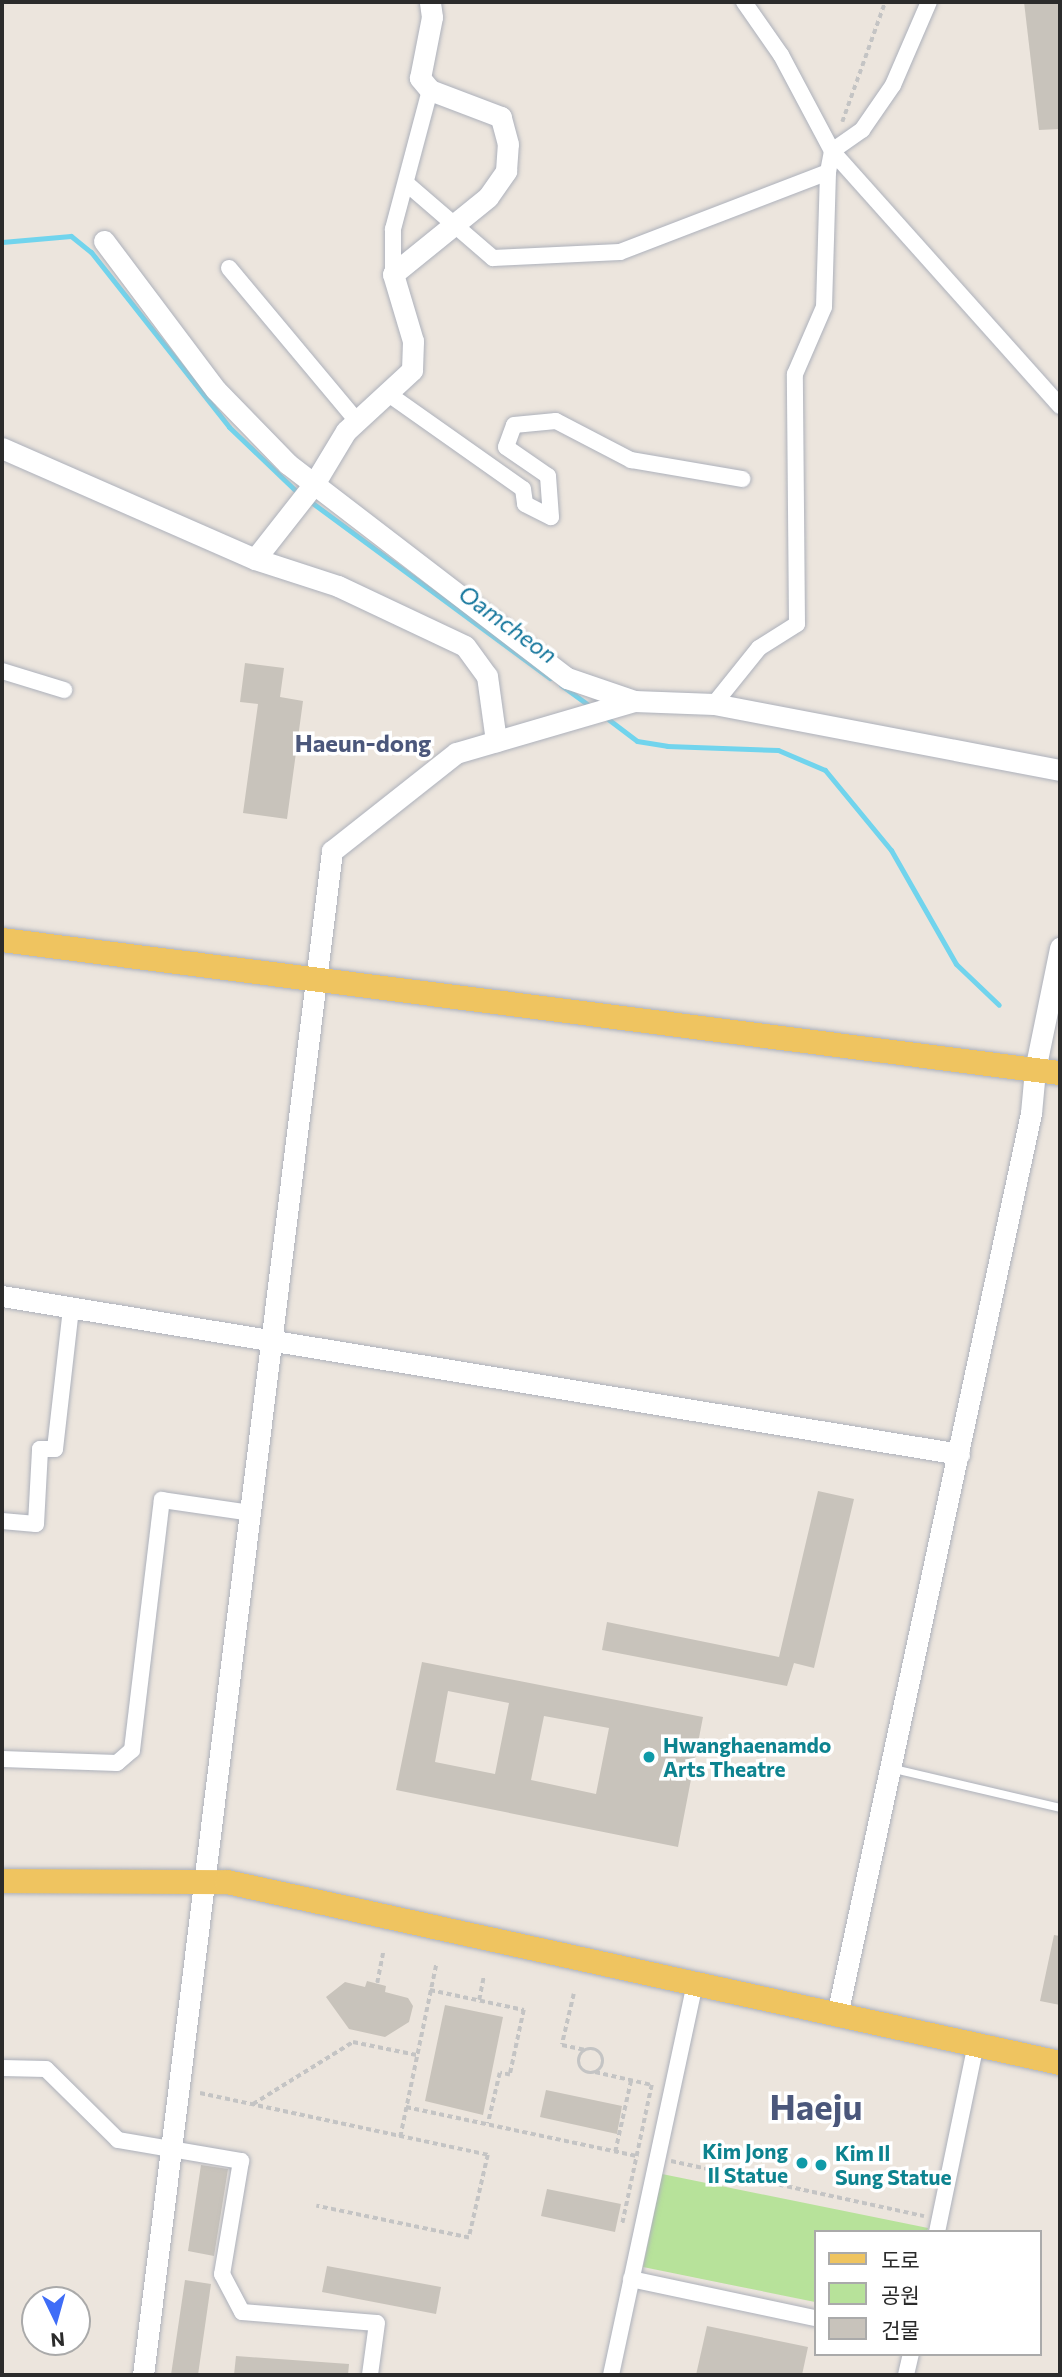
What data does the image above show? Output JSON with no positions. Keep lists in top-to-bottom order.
{
  "districts": ["Haeun-dong", "Haeju"],
  "water": ["Oamcheon"],
  "places": ["Hwanghaenamdo Arts Theatre", "Kim Jong Il Statue", "Kim Il Sung Statue"],
  "legend": ["도로", "공원", "건물"],
  "north": "bottom"
}
